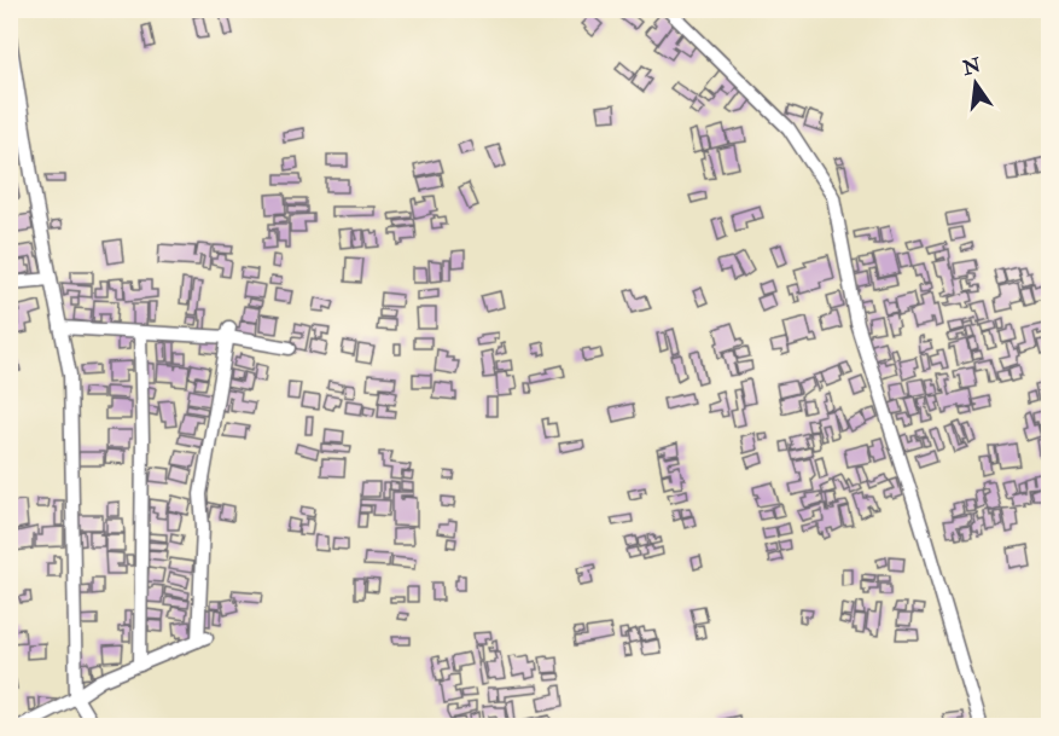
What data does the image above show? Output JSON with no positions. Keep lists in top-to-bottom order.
{
  "north": "top"
}
